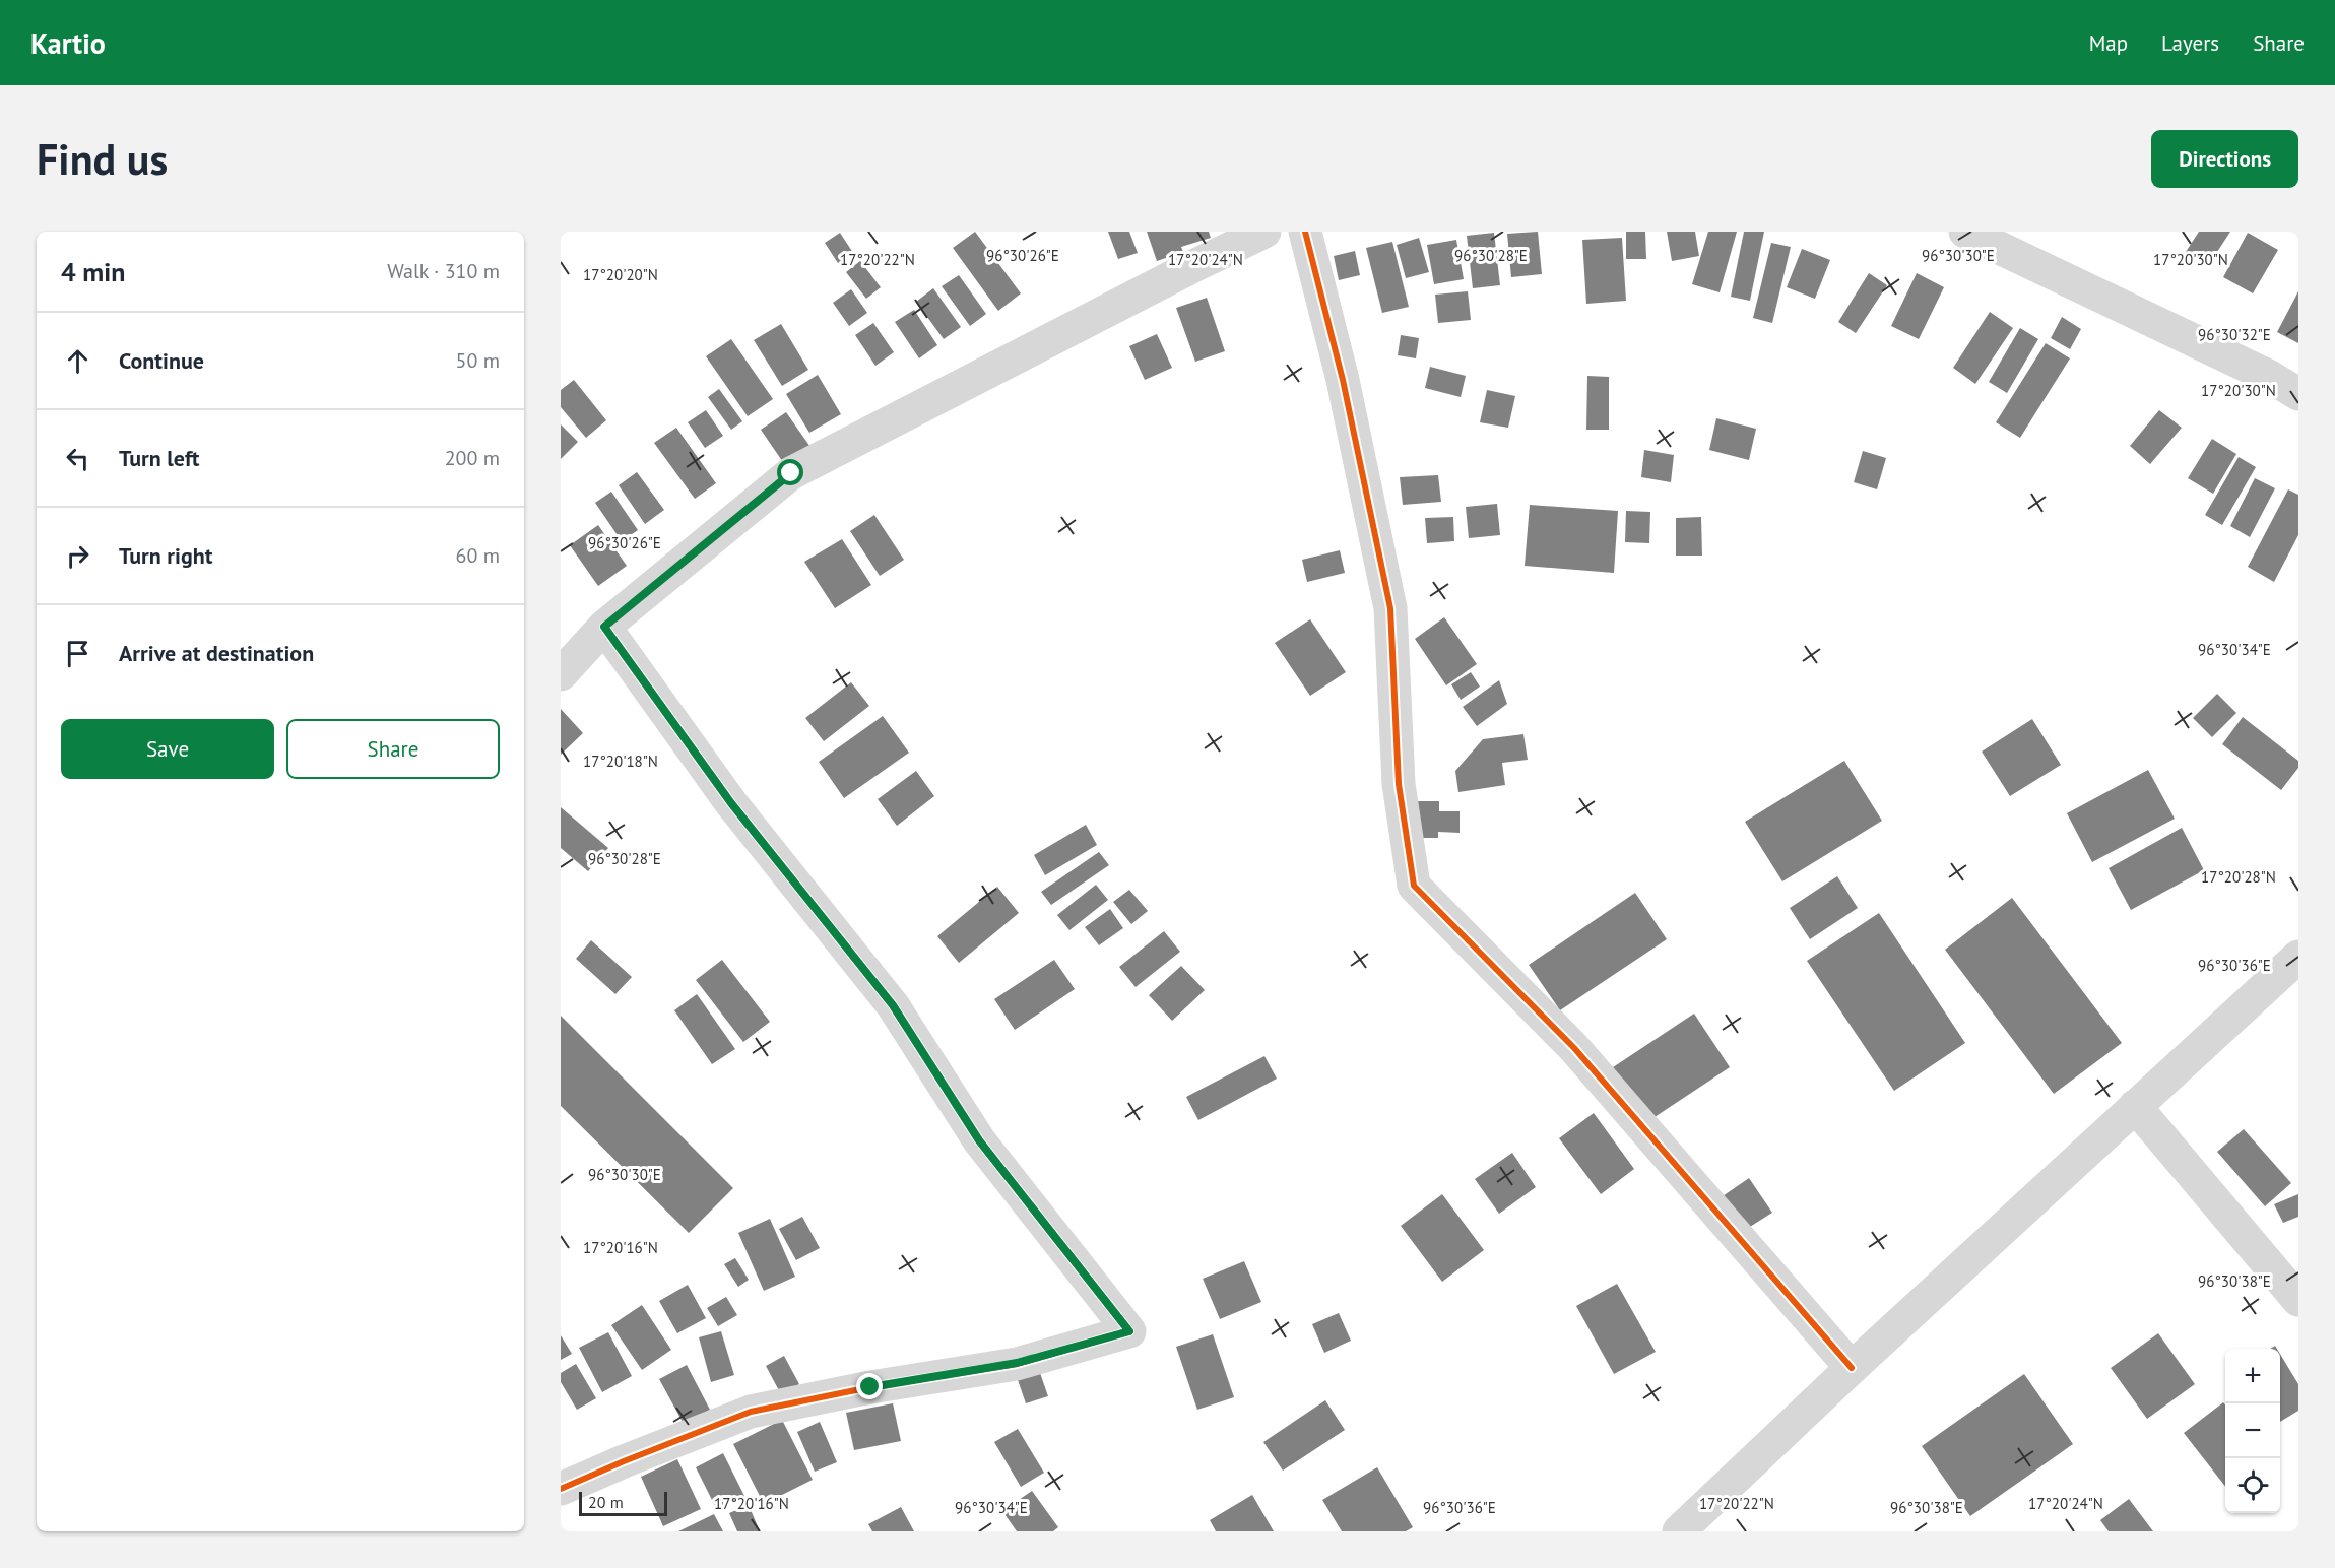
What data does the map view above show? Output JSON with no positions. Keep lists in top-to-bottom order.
{
  "scale_bar": "20 m",
  "page": {
    "header": "Kartio",
    "nav": ["Map", "Layers", "Share"],
    "buttons": [
      "Directions",
      ["Save", "Share"]
    ],
    "title": "Find us",
    "heading": ["4 min", "Walk · 310 m"],
    "list": [
      ["Continue", "50 m"],
      ["Turn left", "200 m"],
      ["Turn right", "60 m"],
      "Arrive at destination"
    ],
    "map_buttons": ["+", "−"],
    "scale": "20 m"
  },
  "coordinates": [
    "96°30'26\"E",
    "96°30'28\"E",
    "96°30'30\"E",
    "17°20'22\"N",
    "17°20'24\"N",
    "17°20'30\"N",
    "17°20'20\"N",
    "96°30'32\"E",
    "96°30'34\"E",
    "17°20'18\"N",
    "17°20'28\"N",
    "96°30'36\"E",
    "17°20'16\"N",
    "96°30'38\"E"
  ]
}
